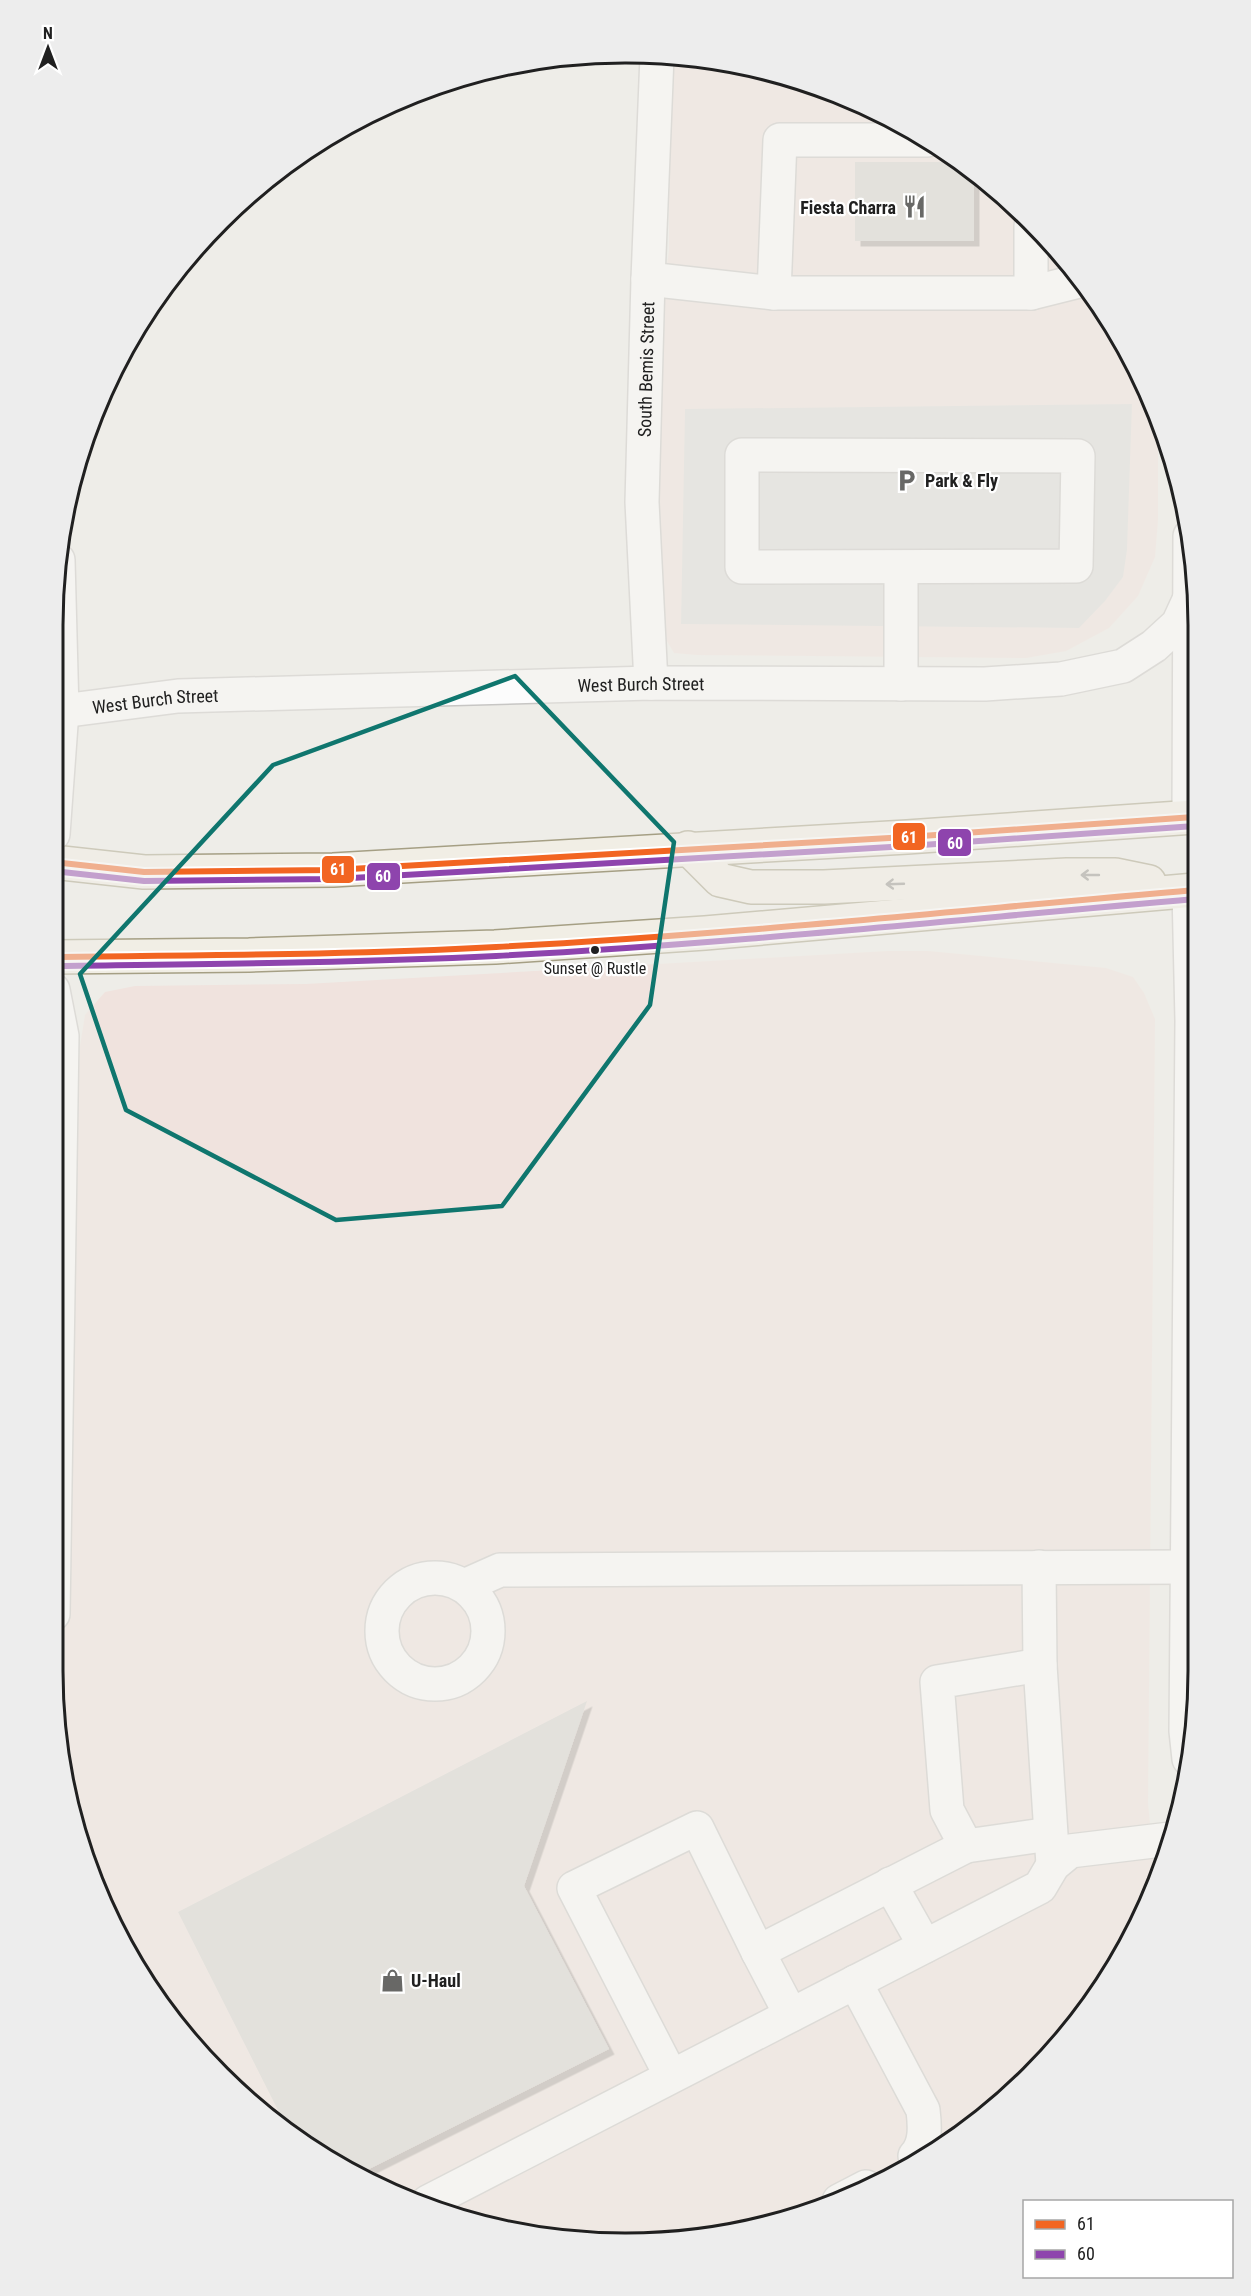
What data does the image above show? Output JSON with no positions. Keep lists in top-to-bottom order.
{
  "streets": {
    "street": ["South Bemis Street", "West Burch Street"]
  },
  "crossings": [
    ["South Bemis Street", "West Burch Street"]
  ],
  "places": {
    "restaurant": ["Fiesta Charra"],
    "parking": ["Park & Fly"],
    "other": ["Sunset @ Rustle"],
    "shop": ["U-Haul"]
  },
  "lines": ["transit line 61", "transit line 60"],
  "legend": ["61", "60"],
  "north": "top"
}
